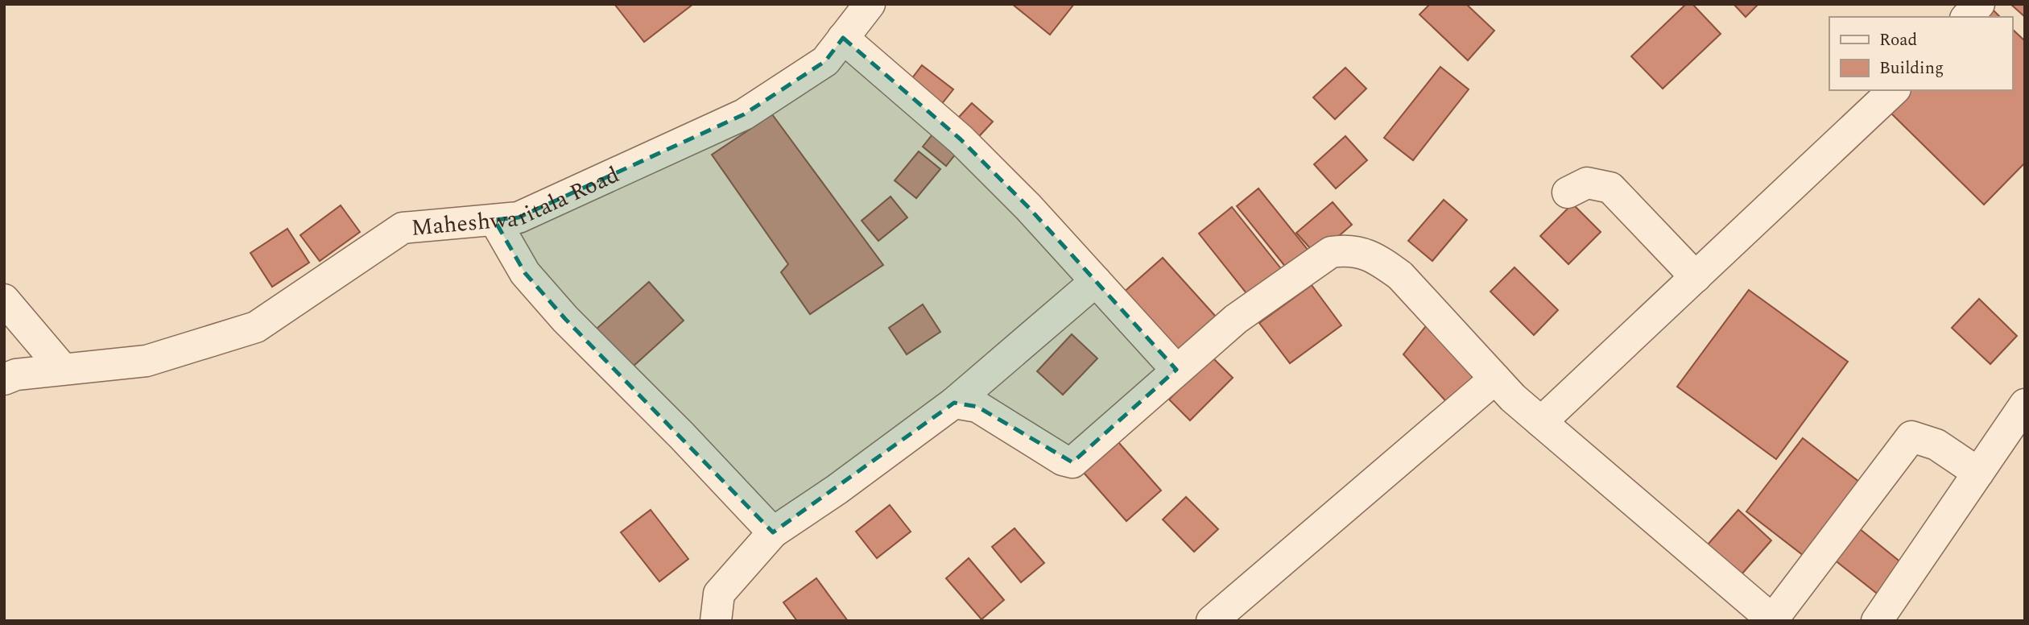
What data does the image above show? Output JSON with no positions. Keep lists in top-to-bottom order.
{
  "streets": {
    "street": ["Maheshwaritala Road"]
  },
  "legend": ["Road", "Building"]
}
